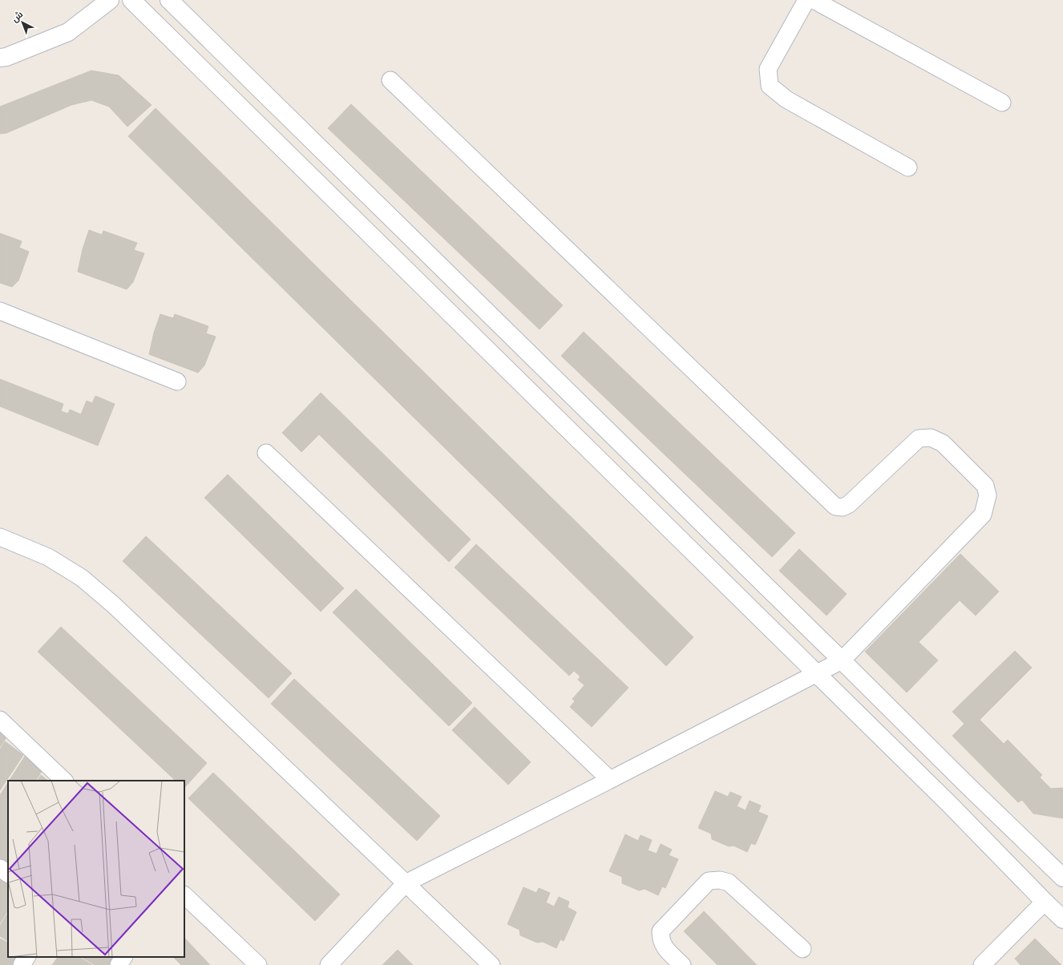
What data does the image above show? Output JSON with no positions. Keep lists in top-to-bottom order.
{
  "north": "top left"
}
